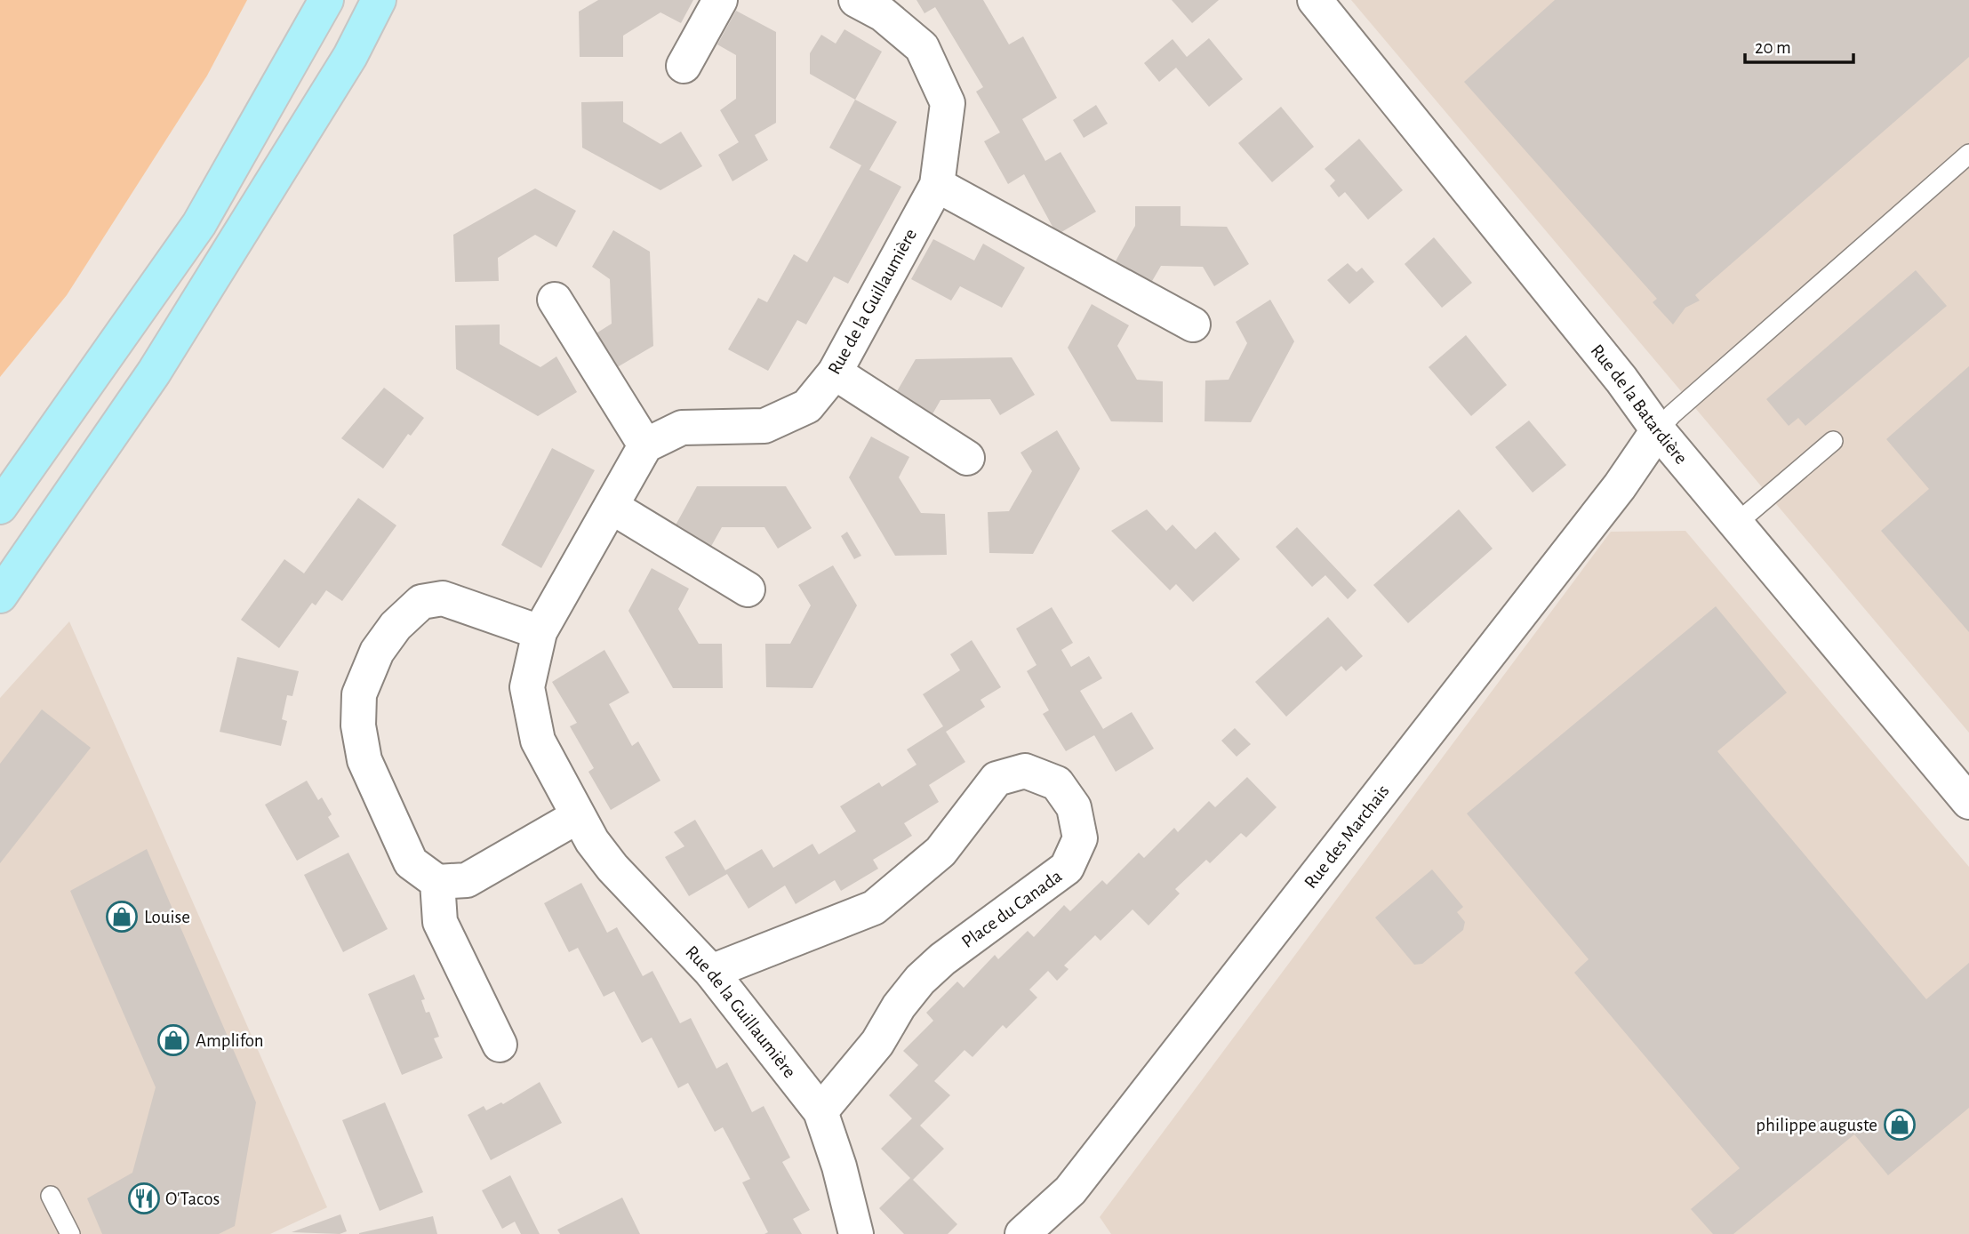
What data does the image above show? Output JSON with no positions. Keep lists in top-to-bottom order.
{
  "streets": {
    "street": [
      "Rue de la Guillaumière",
      "Rue de la Batardière",
      "Rue des Marchais",
      "Place du Canada"
    ]
  },
  "crossings": [
    ["Rue de la Guillaumière", "Place du Canada"],
    ["Rue de la Batardière", "Rue des Marchais"]
  ],
  "places": {
    "shop": ["Louise", "Amplifon", "philippe auguste"],
    "restaurant": ["O'Tacos"]
  },
  "scale_bar": "20 m"
}
